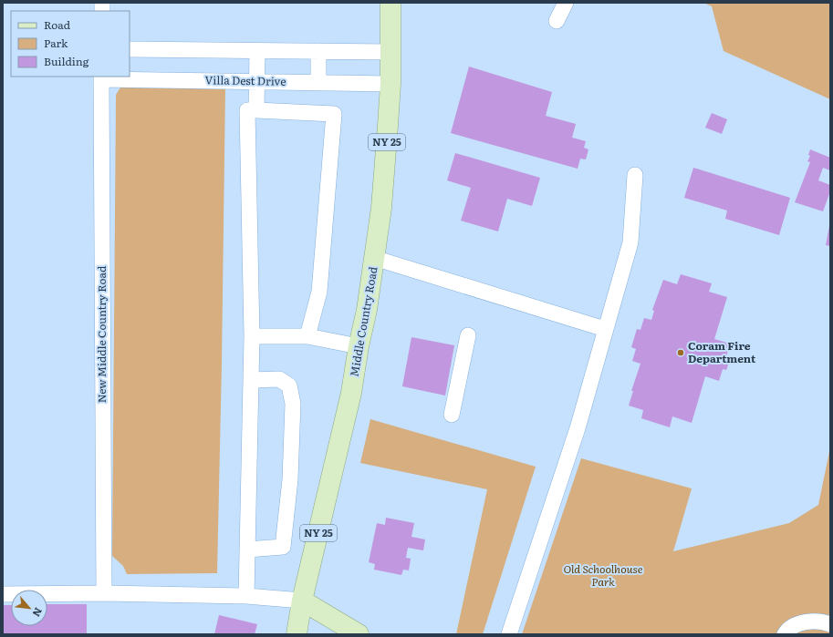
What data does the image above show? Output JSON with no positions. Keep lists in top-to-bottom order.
{
  "streets": {
    "main road": ["NY 25", "Middle Country Road"],
    "street": ["Villa Dest Drive", "New Middle Country Road"]
  },
  "crossings": [
    ["Villa Dest Drive", "Middle Country Road"],
    ["Villa Dest Drive", "New Middle Country Road"]
  ],
  "parks": ["Old Schoolhouse Park"],
  "places": ["Coram Fire Department"],
  "legend": ["Road", "Park", "Building"],
  "north": "bottom right"
}
